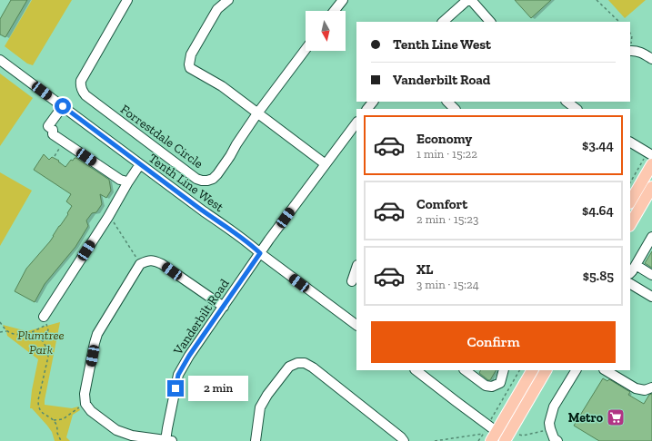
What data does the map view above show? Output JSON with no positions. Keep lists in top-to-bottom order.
{
  "streets": {
    "street": ["Forrestdale Circle", "Tenth Line West", "Vanderbilt Road"]
  },
  "crossings": [
    ["Tenth Line West", "Vanderbilt Road"]
  ],
  "parks": ["Plumtree Park"],
  "places": {
    "supermarket": ["Metro"]
  },
  "north": "bottom",
  "page": {
    "banner": ["Tenth Line West", "Vanderbilt Road"],
    "list": [
      {
        "name": "Economy",
        "note": "1 min · 15:22",
        "value": "$3.44"
      },
      {
        "name": "Comfort",
        "note": "2 min · 15:23",
        "value": "$4.64"
      },
      {
        "name": "XL",
        "note": "3 min · 15:24",
        "value": "$5.85"
      }
    ],
    "buttons": "Confirm",
    "bubble": "2 min"
  }
}
